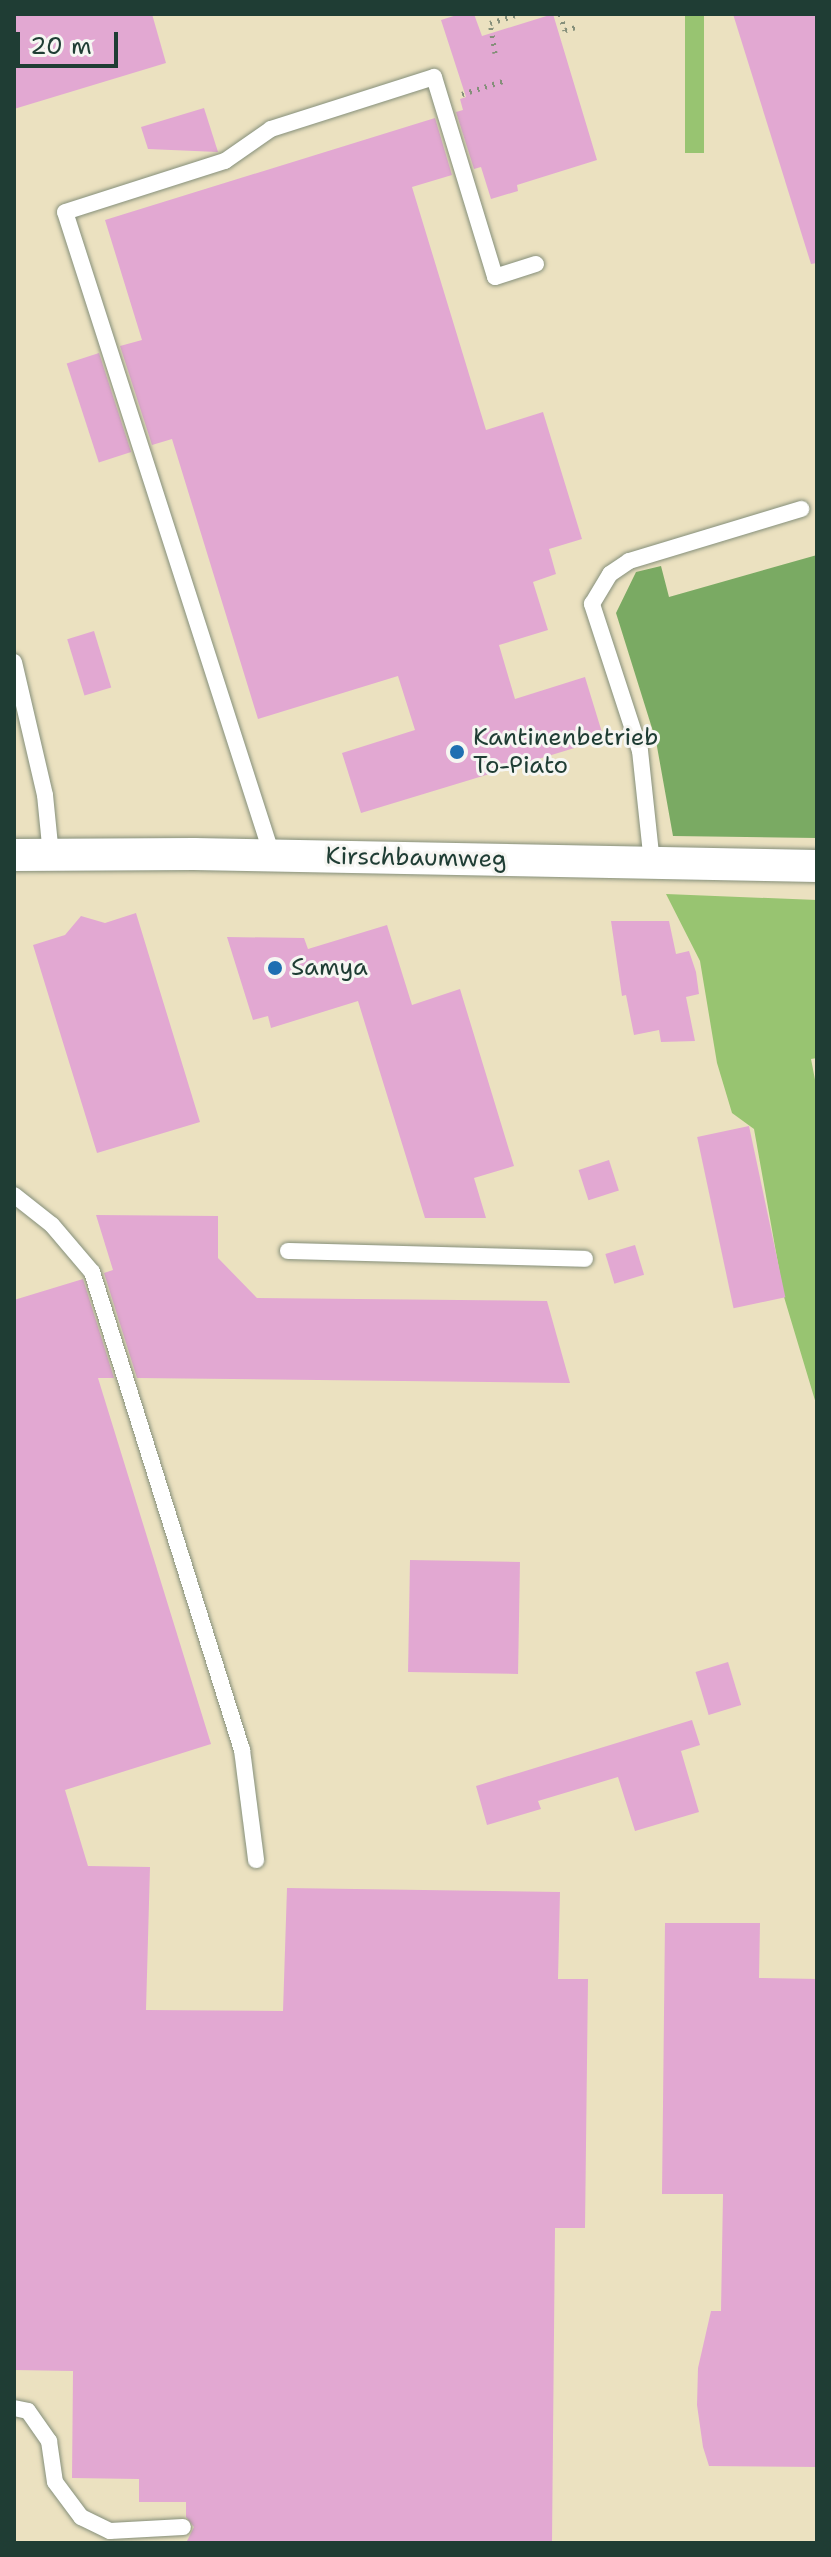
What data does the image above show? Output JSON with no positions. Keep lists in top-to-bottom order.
{
  "streets": {
    "street": ["Kirschbaumweg"]
  },
  "places": ["Kantinenbetrieb To-Piato", "Samya"],
  "scale_bar": "20 m"
}
